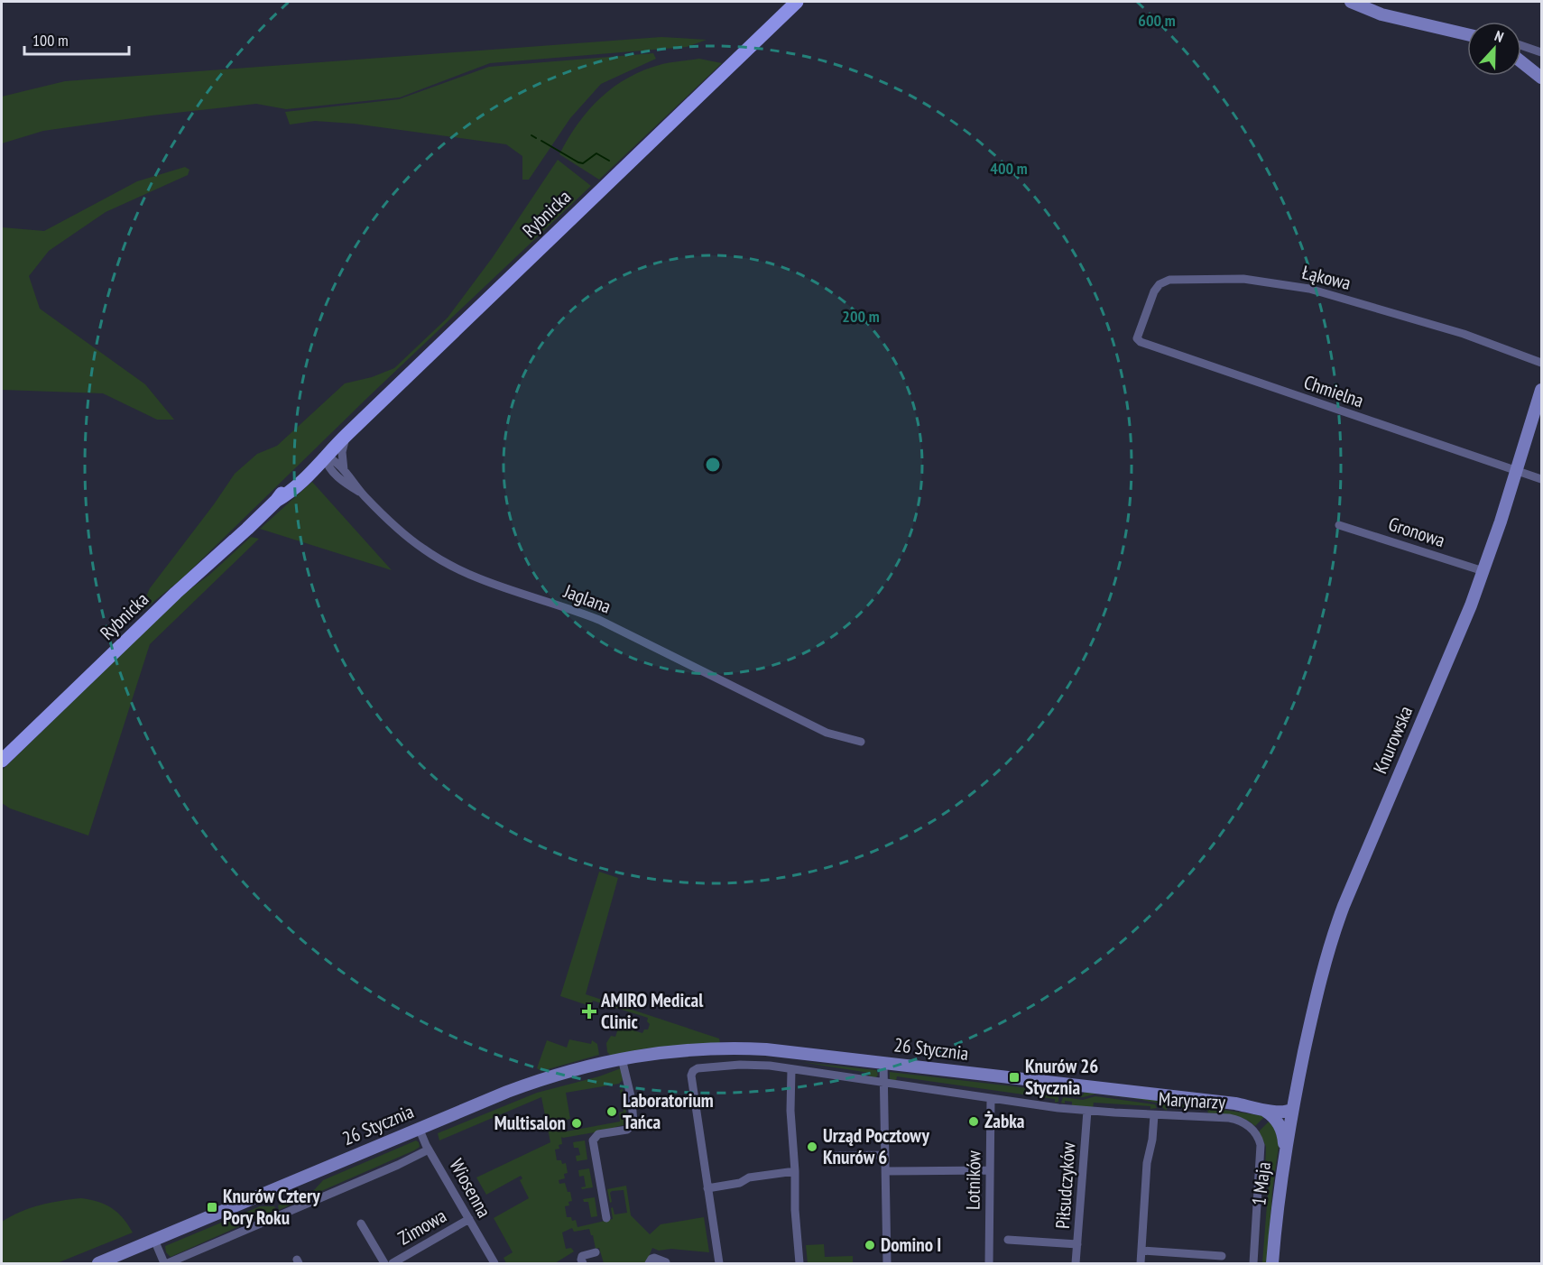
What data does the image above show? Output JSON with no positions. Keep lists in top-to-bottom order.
{
  "streets": {
    "main road": ["Rybnicka"],
    "street": [
      "Łąkowa",
      "Chmielna",
      "Gronowa",
      "Jaglana",
      "Knurowska",
      "26 Stycznia",
      "Marynarzy",
      "Lotników",
      "1 Maja",
      "Piłsudczyków",
      "Wiosenna",
      "Zimowa"
    ]
  },
  "crossings": [
    ["Rybnicka", "Jaglana"],
    ["Łąkowa", "Chmielna"],
    ["Chmielna", "Knurowska"],
    ["Gronowa", "Knurowska"],
    ["Knurowska", "26 Stycznia"],
    ["Knurowska", "1 Maja"],
    ["26 Stycznia", "1 Maja"],
    ["26 Stycznia", "Wiosenna"],
    ["Marynarzy", "Lotników"],
    ["Marynarzy", "Piłsudczyków"],
    ["Wiosenna", "Zimowa"]
  ],
  "places": {
    "health": ["AMIRO Medical Clinic"],
    "transit": ["Knurów 26 Stycznia", "Knurów Cztery Pory Roku"],
    "other": [
      "Laboratorium Tańca",
      "Żabka",
      "Multisalon",
      "Urząd Pocztowy Knurów 6",
      "Domino I"
    ]
  },
  "scale_bar": "100 m",
  "north": "top",
  "rings": ["600 m", "400 m", "200 m"]
}
